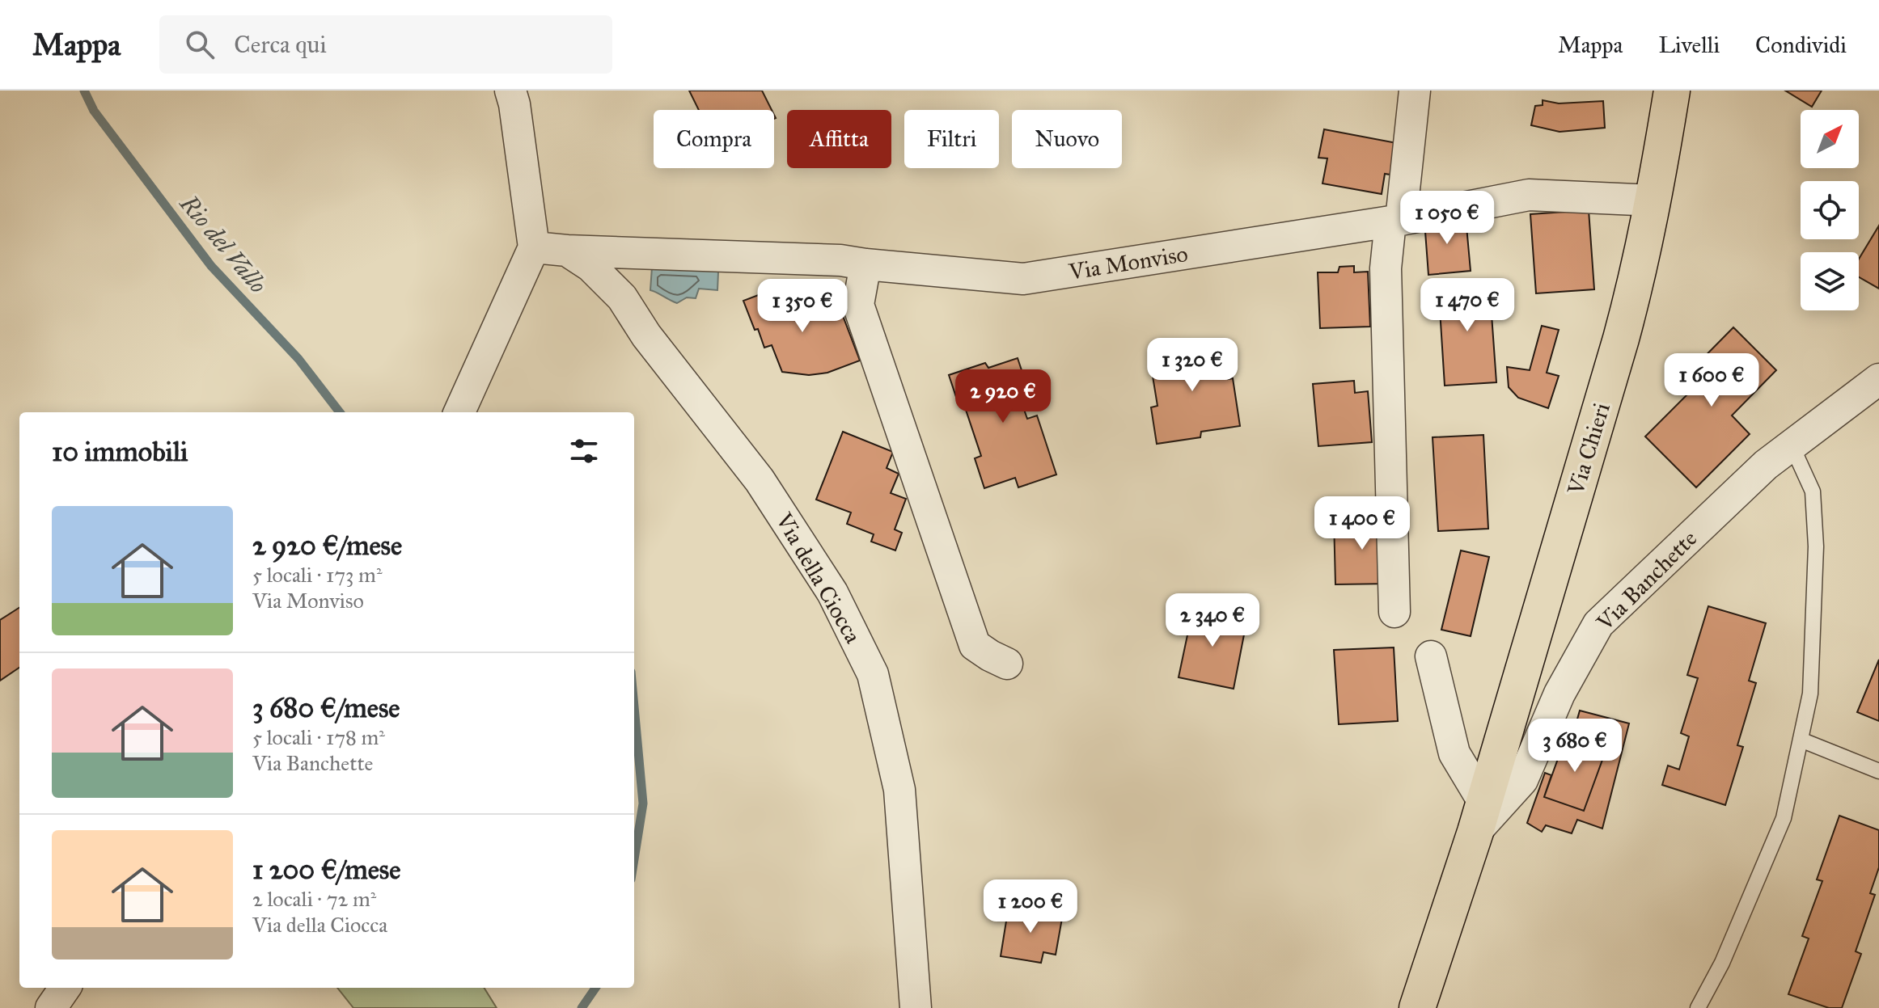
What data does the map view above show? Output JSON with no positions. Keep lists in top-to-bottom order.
{
  "streets": {
    "main road": ["Via Chieri"],
    "street": ["Via Monviso", "Via della Ciocca", "Via Banchette"]
  },
  "crossings": [
    ["Via Monviso", "Via Chieri"],
    ["Via Monviso", "Via della Ciocca"],
    ["Via Chieri", "Via Banchette"]
  ],
  "water": ["Rio del Vallo"],
  "north": "top right",
  "page": {
    "header": "Mappa",
    "search": "Cerca qui",
    "nav": ["Mappa", "Livelli", "Condividi"],
    "chip": [
      "Compra",
      "Affitta",
      "Filtri",
      "Nuovo"
    ],
    "price": [
      "1 050 €",
      "1 470 €",
      "1 350 €",
      "1 320 €",
      "1 600 €",
      "2 920 €",
      "1 400 €",
      "2 340 €",
      "3 680 €",
      "1 200 €"
    ],
    "heading": "10 immobili",
    "list": [
      {
        "name": "2 920 €/mese",
        "note": "5 locali · 173 m² · Via Monviso"
      },
      {
        "name": "3 680 €/mese",
        "note": "5 locali · 178 m² · Via Banchette"
      },
      {
        "name": "1 200 €/mese",
        "note": "2 locali · 72 m² · Via della Ciocca"
      }
    ]
  }
}
